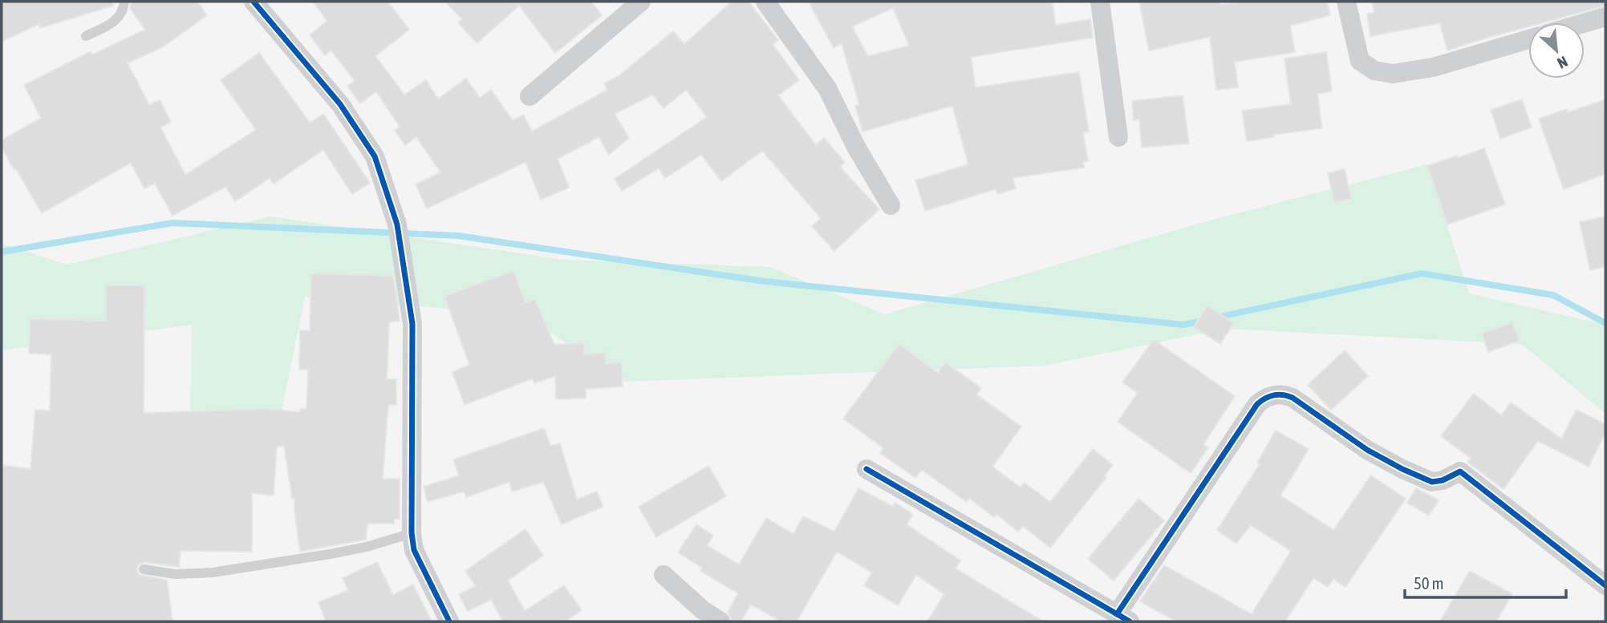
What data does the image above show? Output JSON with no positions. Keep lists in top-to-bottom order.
{
  "scale_bar": "50 m",
  "north": "bottom right"
}
